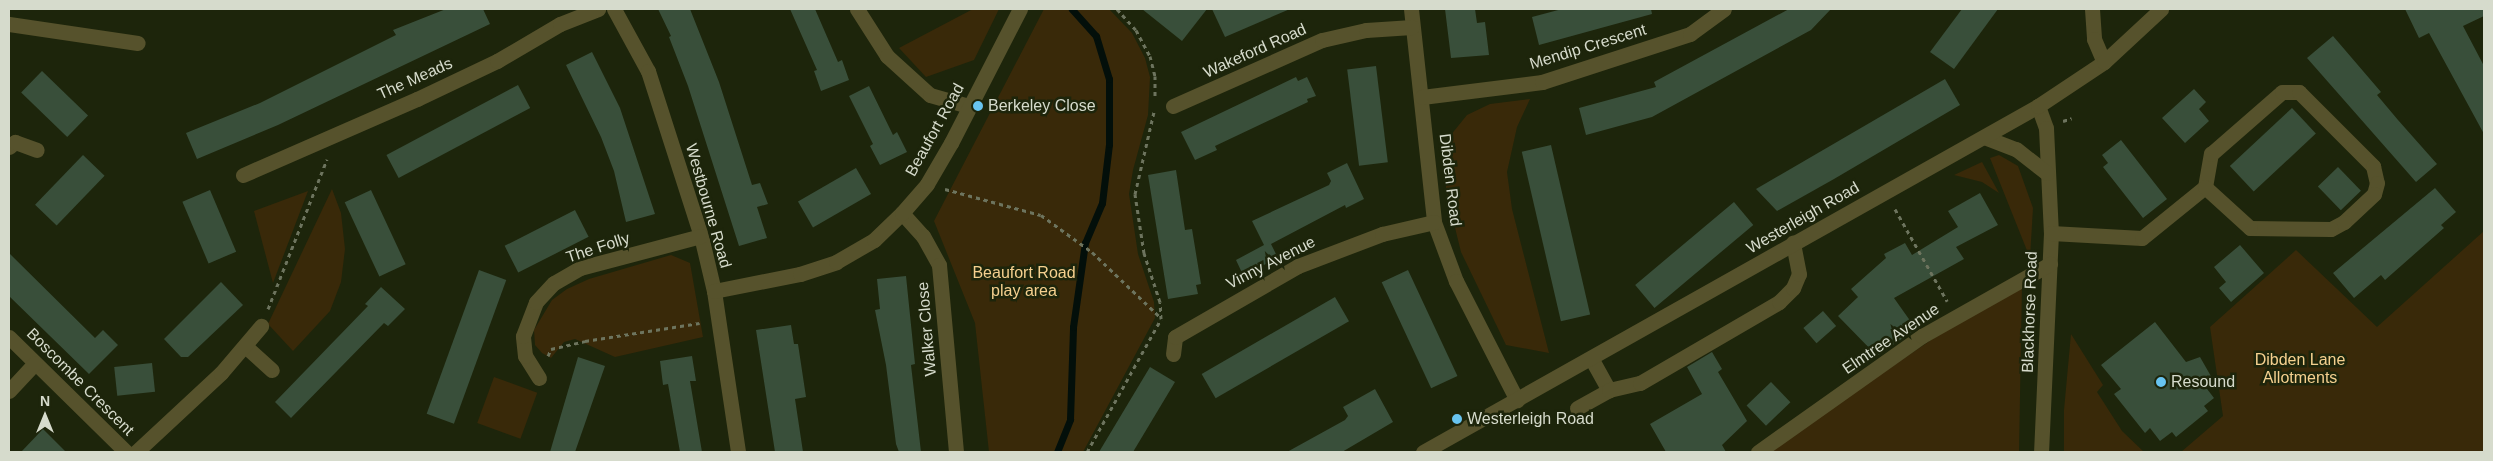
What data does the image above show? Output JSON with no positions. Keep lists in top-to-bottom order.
{
  "streets": {
    "street": [
      "Mendip Crescent",
      "Wakeford Road",
      "The Meads",
      "Beaufort Road",
      "Dibden Road",
      "Westbourne Road",
      "Westerleigh Road",
      "The Folly",
      "Vinny Avenue",
      "Blackhorse Road",
      "Walker Close",
      "Elmtree Avenue",
      "Boscombe Crescent"
    ]
  },
  "crossings": [
    ["Mendip Crescent", "Dibden Road"],
    ["Wakeford Road", "Dibden Road"],
    ["Beaufort Road", "Westbourne Road"],
    ["Beaufort Road", "Walker Close"],
    ["Dibden Road", "Westerleigh Road"],
    ["Dibden Road", "Vinny Avenue"],
    ["Westbourne Road", "The Folly"],
    ["Westerleigh Road", "Blackhorse Road"],
    ["Blackhorse Road", "Elmtree Avenue"]
  ],
  "parks": ["Beaufort Road play area", "Dibden Lane Allotments"],
  "places": ["Berkeley Close", "Resound", "Westerleigh Road"],
  "north": "top"
}
